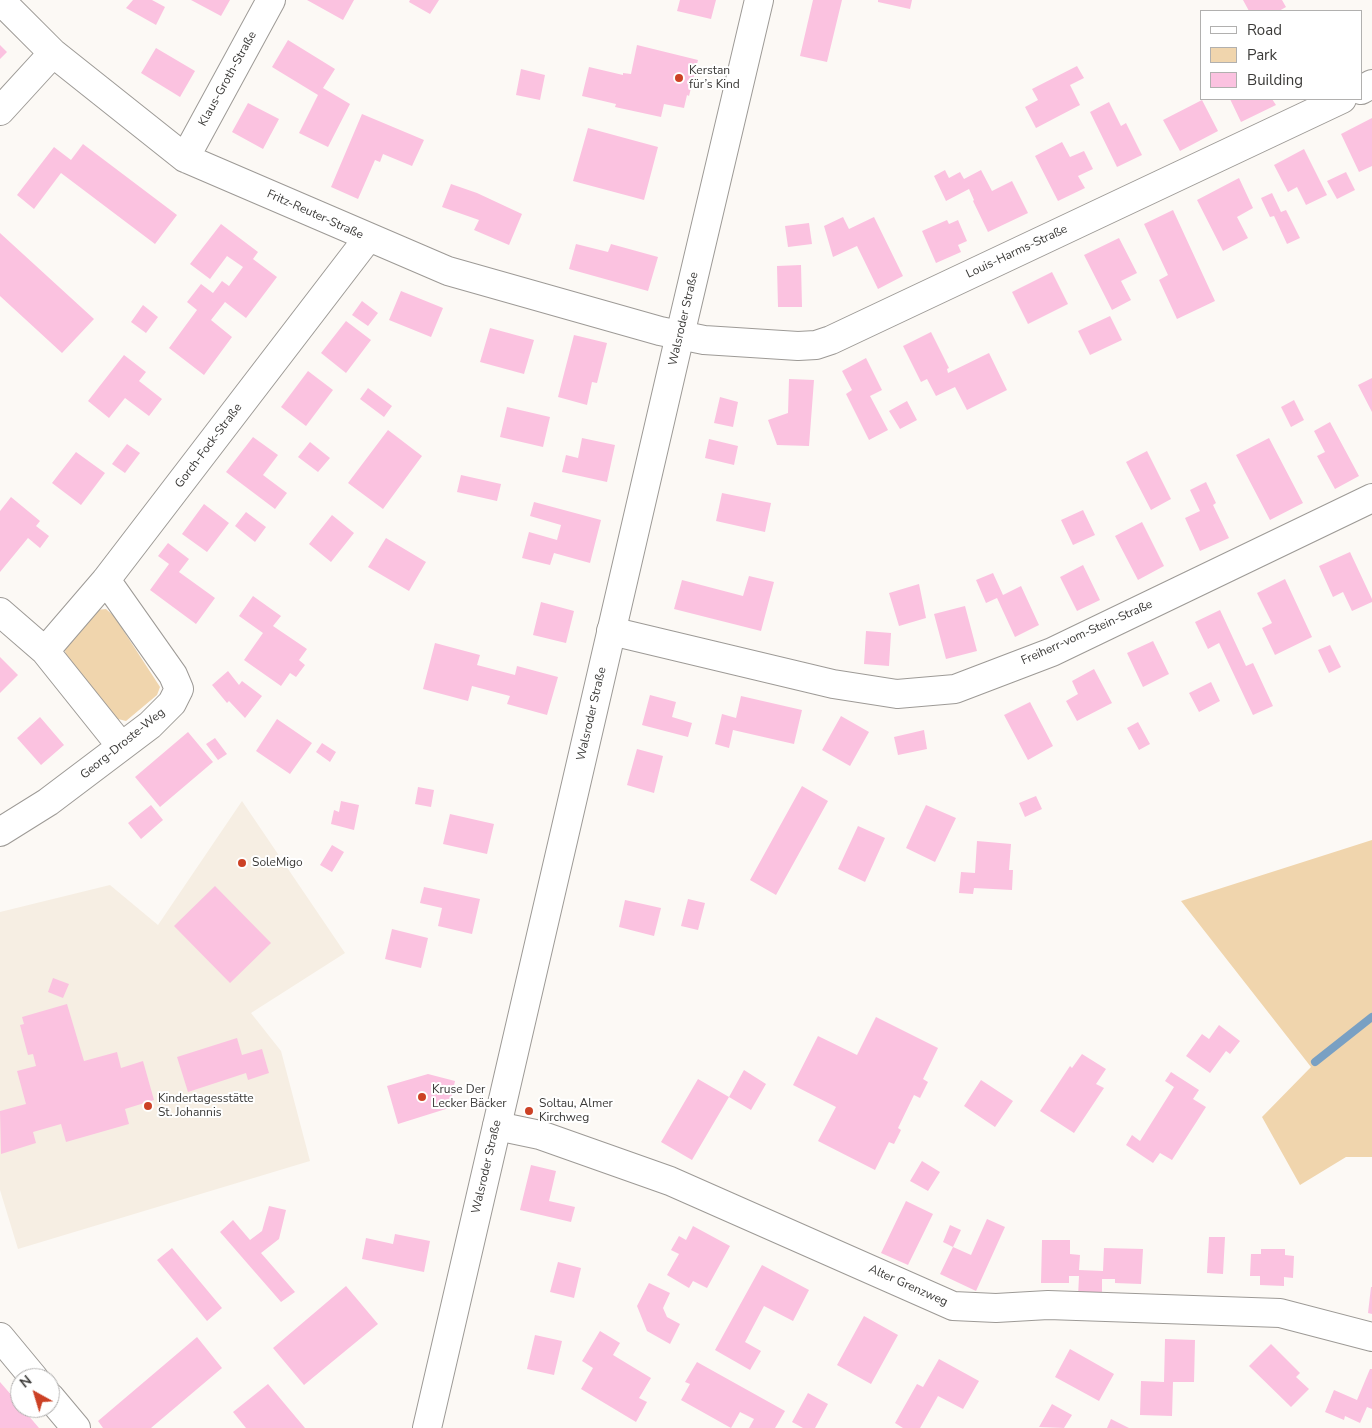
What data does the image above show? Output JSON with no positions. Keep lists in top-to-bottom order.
{
  "streets": {
    "street": [
      "Klaus-Groth-Straße",
      "Fritz-Reuter-Straße",
      "Louis-Harms-Straße",
      "Walsroder Straße",
      "Gorch-Fock-Straße",
      "Freiherr-vom-Stein-Straße",
      "Georg-Droste-Weg",
      "Alter Grenzweg"
    ]
  },
  "crossings": [
    ["Klaus-Groth-Straße", "Fritz-Reuter-Straße"],
    ["Fritz-Reuter-Straße", "Louis-Harms-Straße"],
    ["Fritz-Reuter-Straße", "Walsroder Straße"],
    ["Fritz-Reuter-Straße", "Gorch-Fock-Straße"],
    ["Louis-Harms-Straße", "Walsroder Straße"],
    ["Walsroder Straße", "Freiherr-vom-Stein-Straße"],
    ["Walsroder Straße", "Alter Grenzweg"],
    ["Gorch-Fock-Straße", "Georg-Droste-Weg"]
  ],
  "places": [
    "Kerstan für’s Kind",
    "SoleMigo",
    "Kruse Der Lecker Bäcker",
    "Kindertagesstätte St. Johannis",
    "Soltau, Almer Kirchweg"
  ],
  "legend": ["Road", "Park", "Building"],
  "north": "top left"
}
